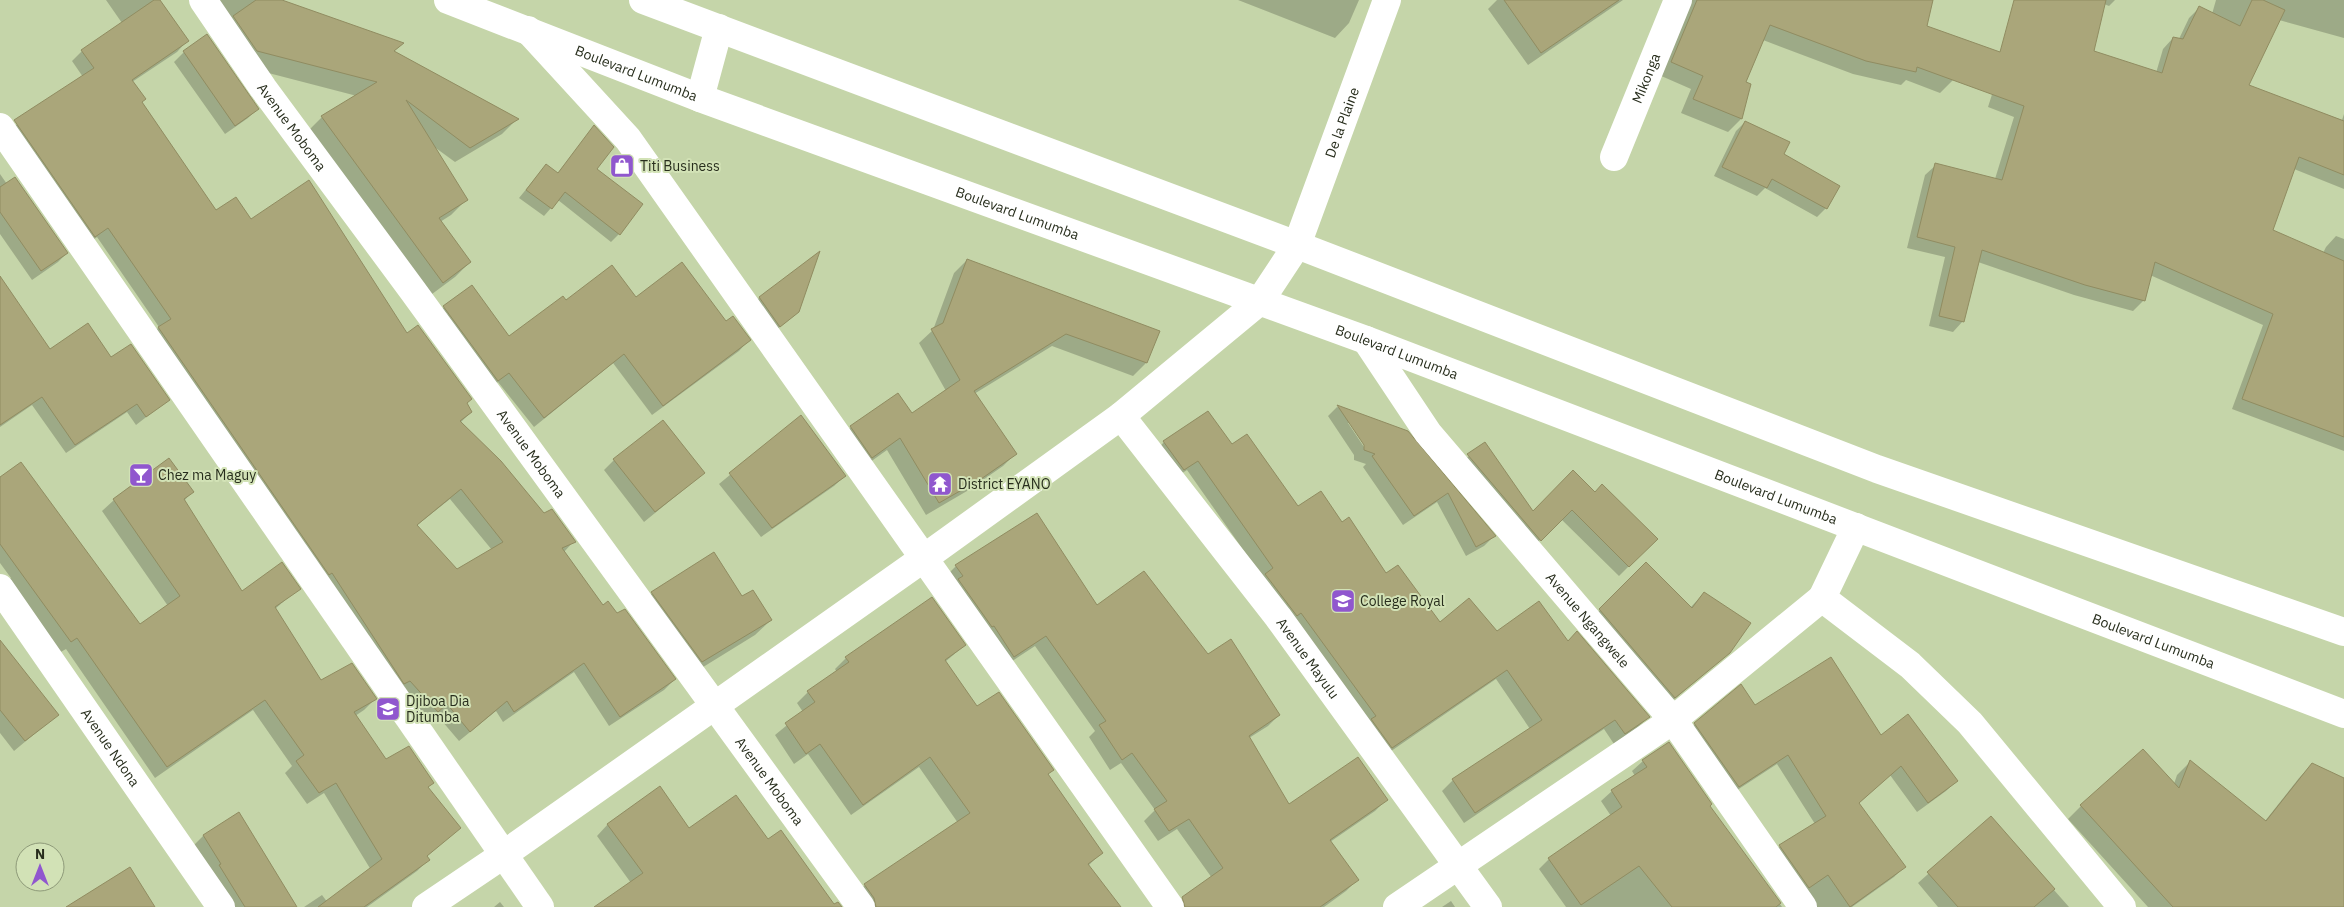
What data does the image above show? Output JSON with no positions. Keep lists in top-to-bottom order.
{
  "streets": {
    "main road": [
      "Boulevard Lumumba",
      "Mikonga",
      "De la Plaine",
      "Avenue Moboma",
      "Avenue Ngangwele",
      "Avenue Mayulu",
      "Avenue Ndona"
    ]
  },
  "crossings": [
    ["Boulevard Lumumba", "De la Plaine"],
    ["Boulevard Lumumba", "Avenue Ngangwele"],
    ["De la Plaine", "Avenue Moboma"],
    ["De la Plaine", "Avenue Mayulu"]
  ],
  "places": {
    "shop": ["Titi Business"],
    "bar": ["Chez ma Maguy"],
    "temple": ["District EYANO"],
    "school or university": ["College Royal", "Djiboa Dia Ditumba"]
  },
  "north": "top"
}
